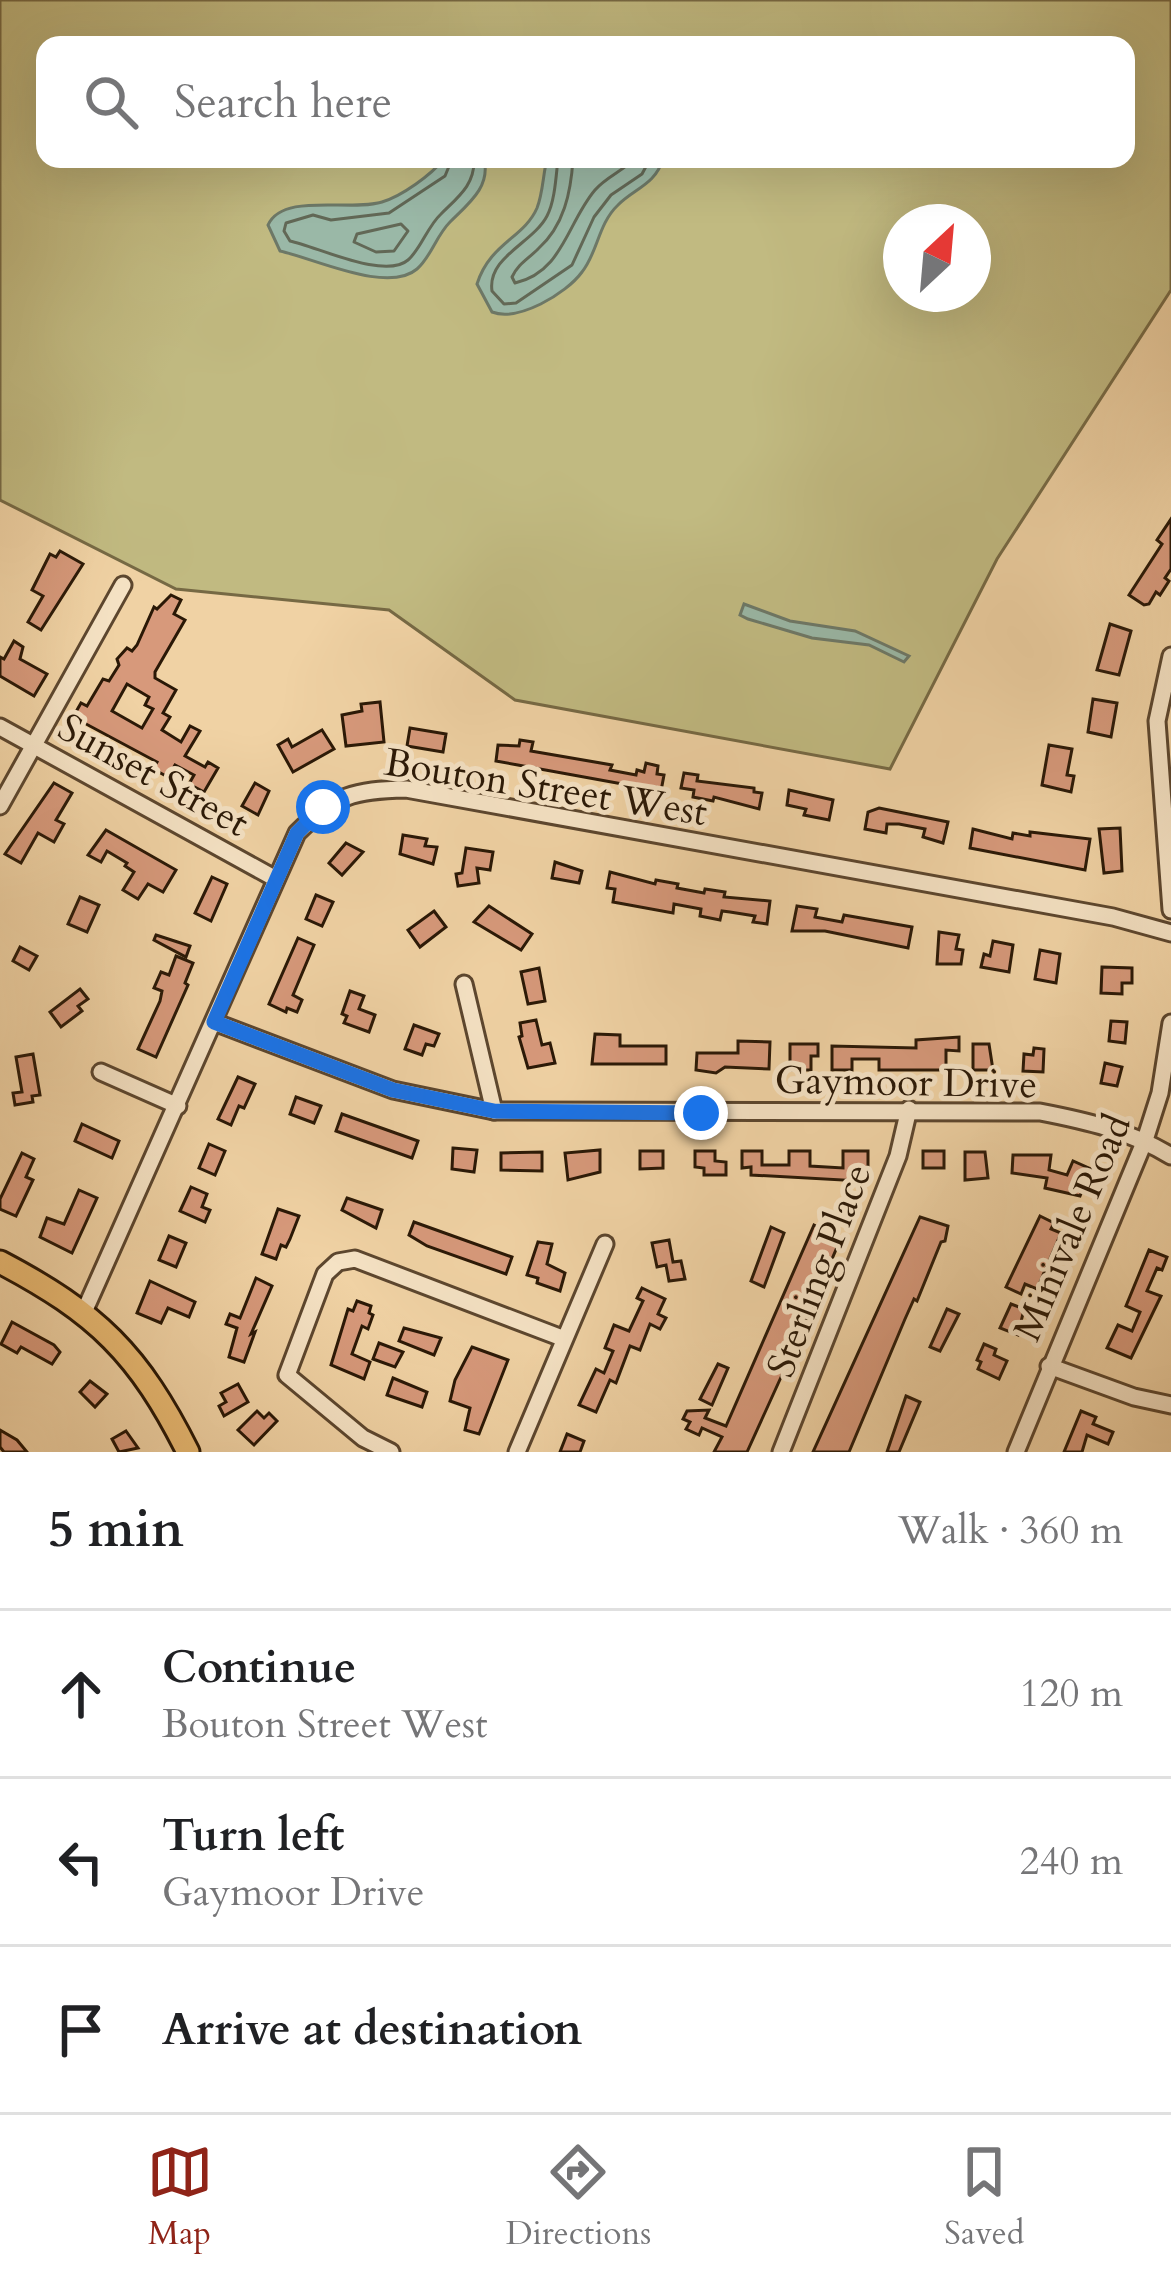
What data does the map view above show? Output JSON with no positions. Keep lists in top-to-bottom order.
{
  "streets": {
    "street": [
      "Sunset Street",
      "Bouton Street West",
      "Gaymoor Drive",
      "Minivale Road",
      "Sterling Place"
    ]
  },
  "crossings": [
    ["Sunset Street", "Bouton Street West"],
    ["Bouton Street West", "Gaymoor Drive"],
    ["Gaymoor Drive", "Minivale Road"],
    ["Gaymoor Drive", "Sterling Place"]
  ],
  "north": "top right",
  "page": {
    "search": "Search here",
    "heading": ["5 min", "Walk · 360 m"],
    "list": [
      ["Continue", "Bouton Street West", "120 m"],
      ["Turn left", "Gaymoor Drive", "240 m"],
      "Arrive at destination"
    ],
    "nav": ["Map", "Directions", "Saved"]
  }
}
